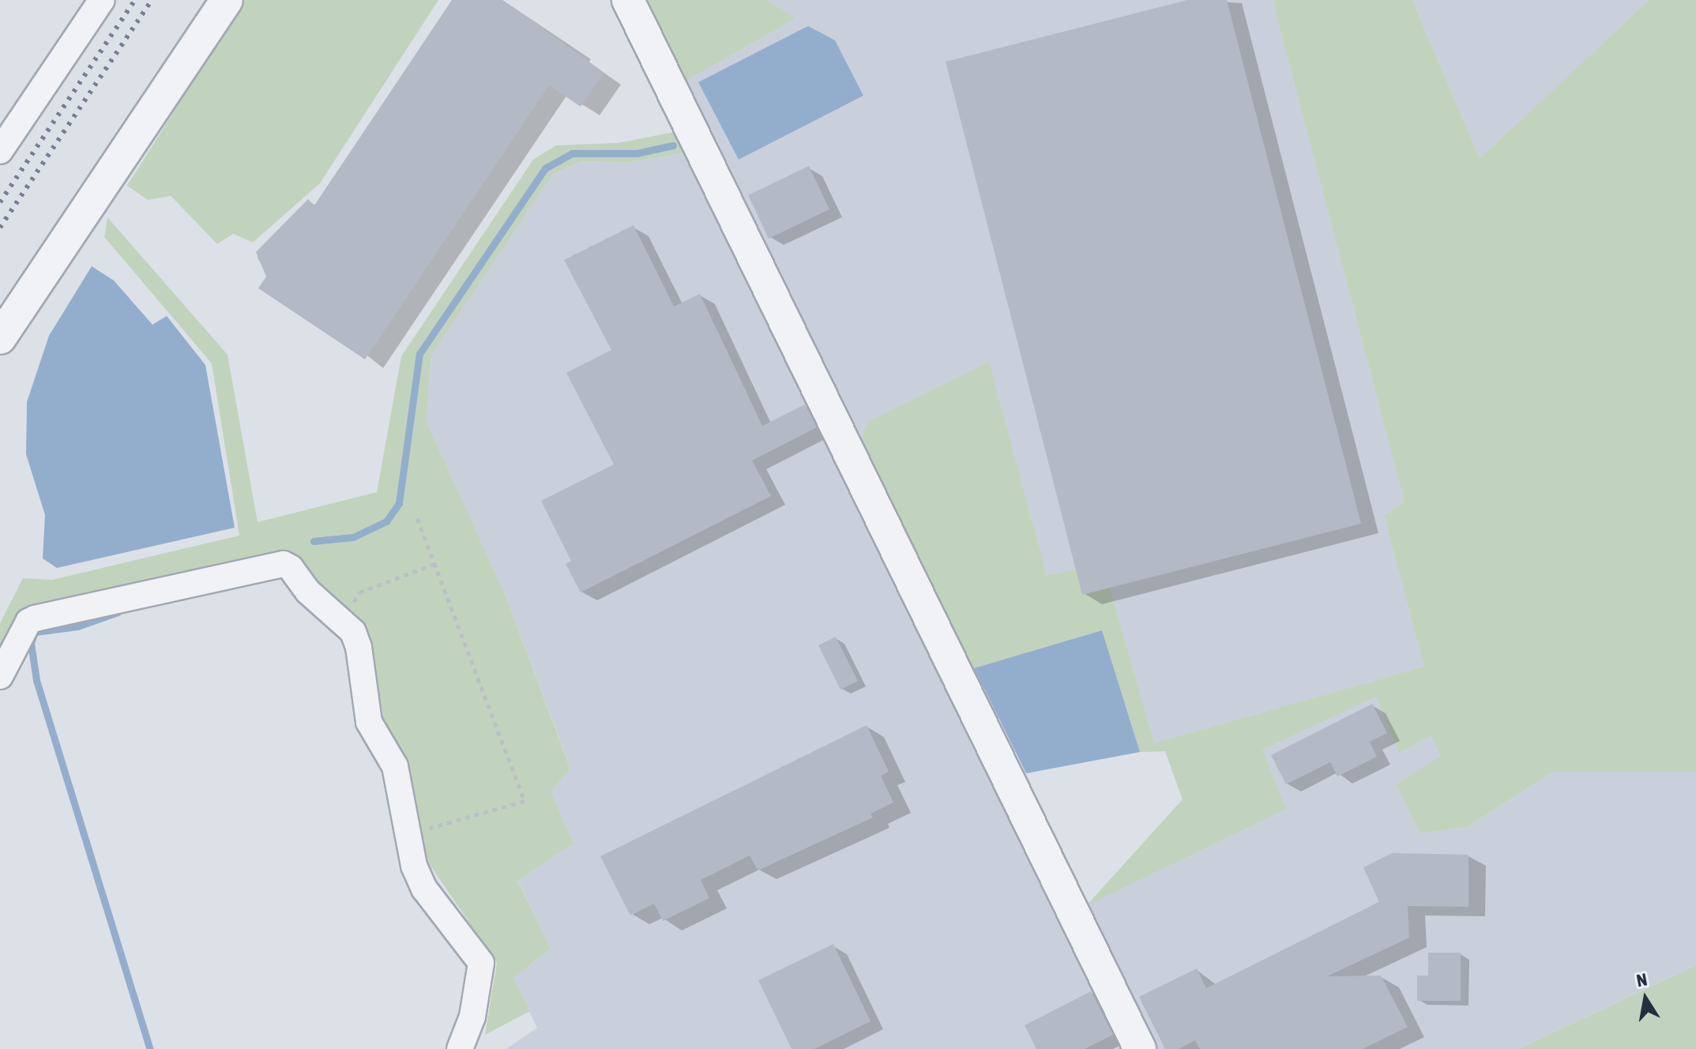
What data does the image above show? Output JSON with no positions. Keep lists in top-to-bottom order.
{
  "north": "top"
}
